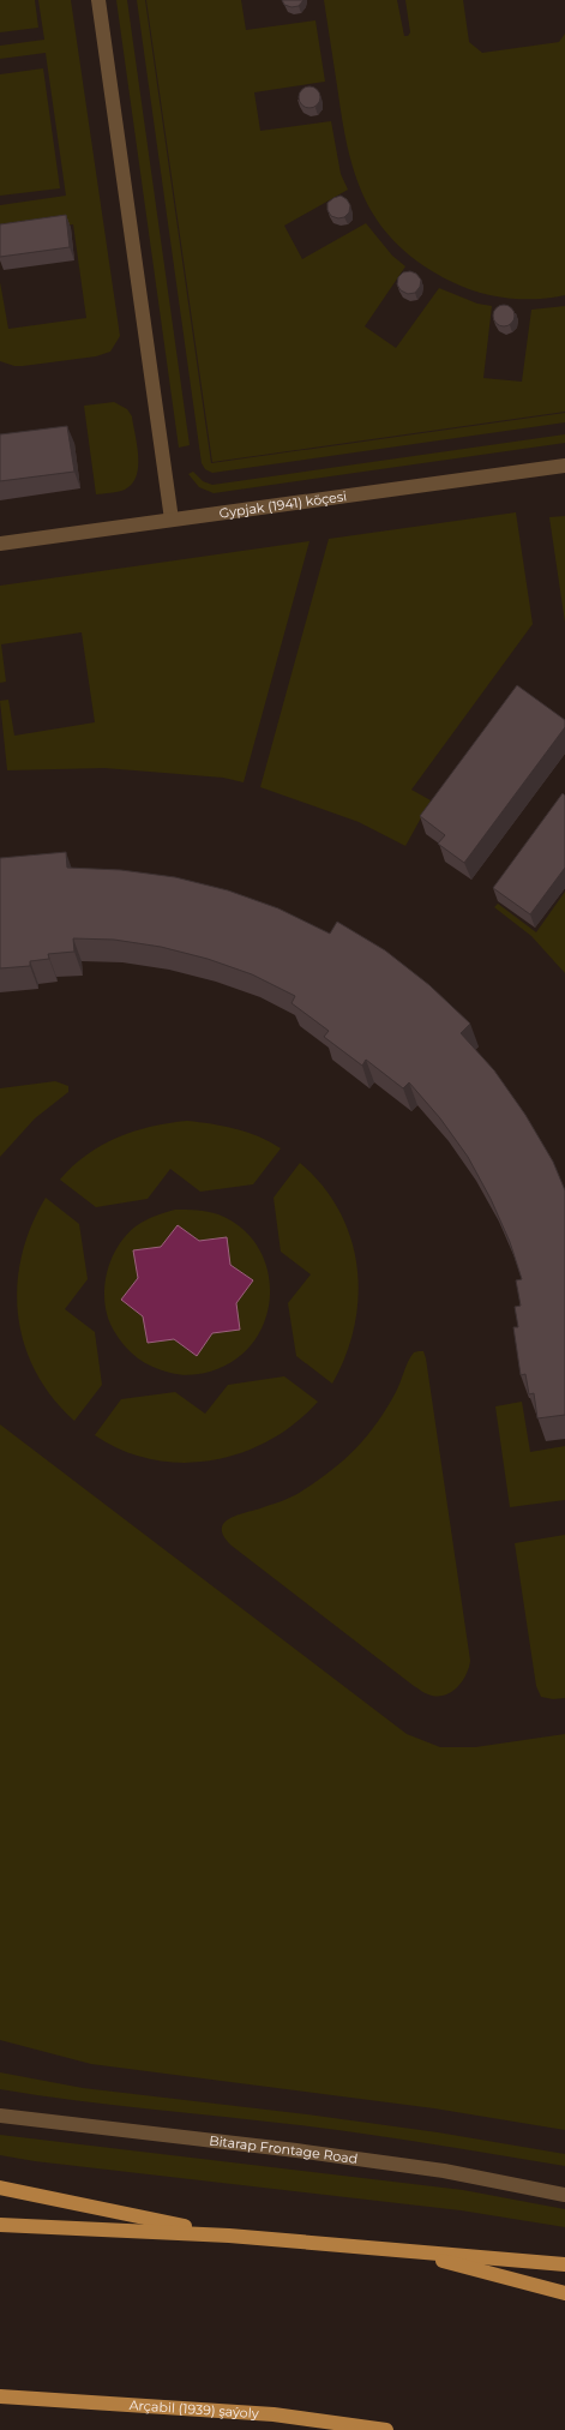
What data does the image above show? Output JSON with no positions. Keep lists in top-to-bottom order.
{
  "streets": {
    "main road": ["Arçabil (1939) şaýoly"],
    "street": ["Gypjak (1941) köçesi", "Bitarap Frontage Road"]
  }
}
